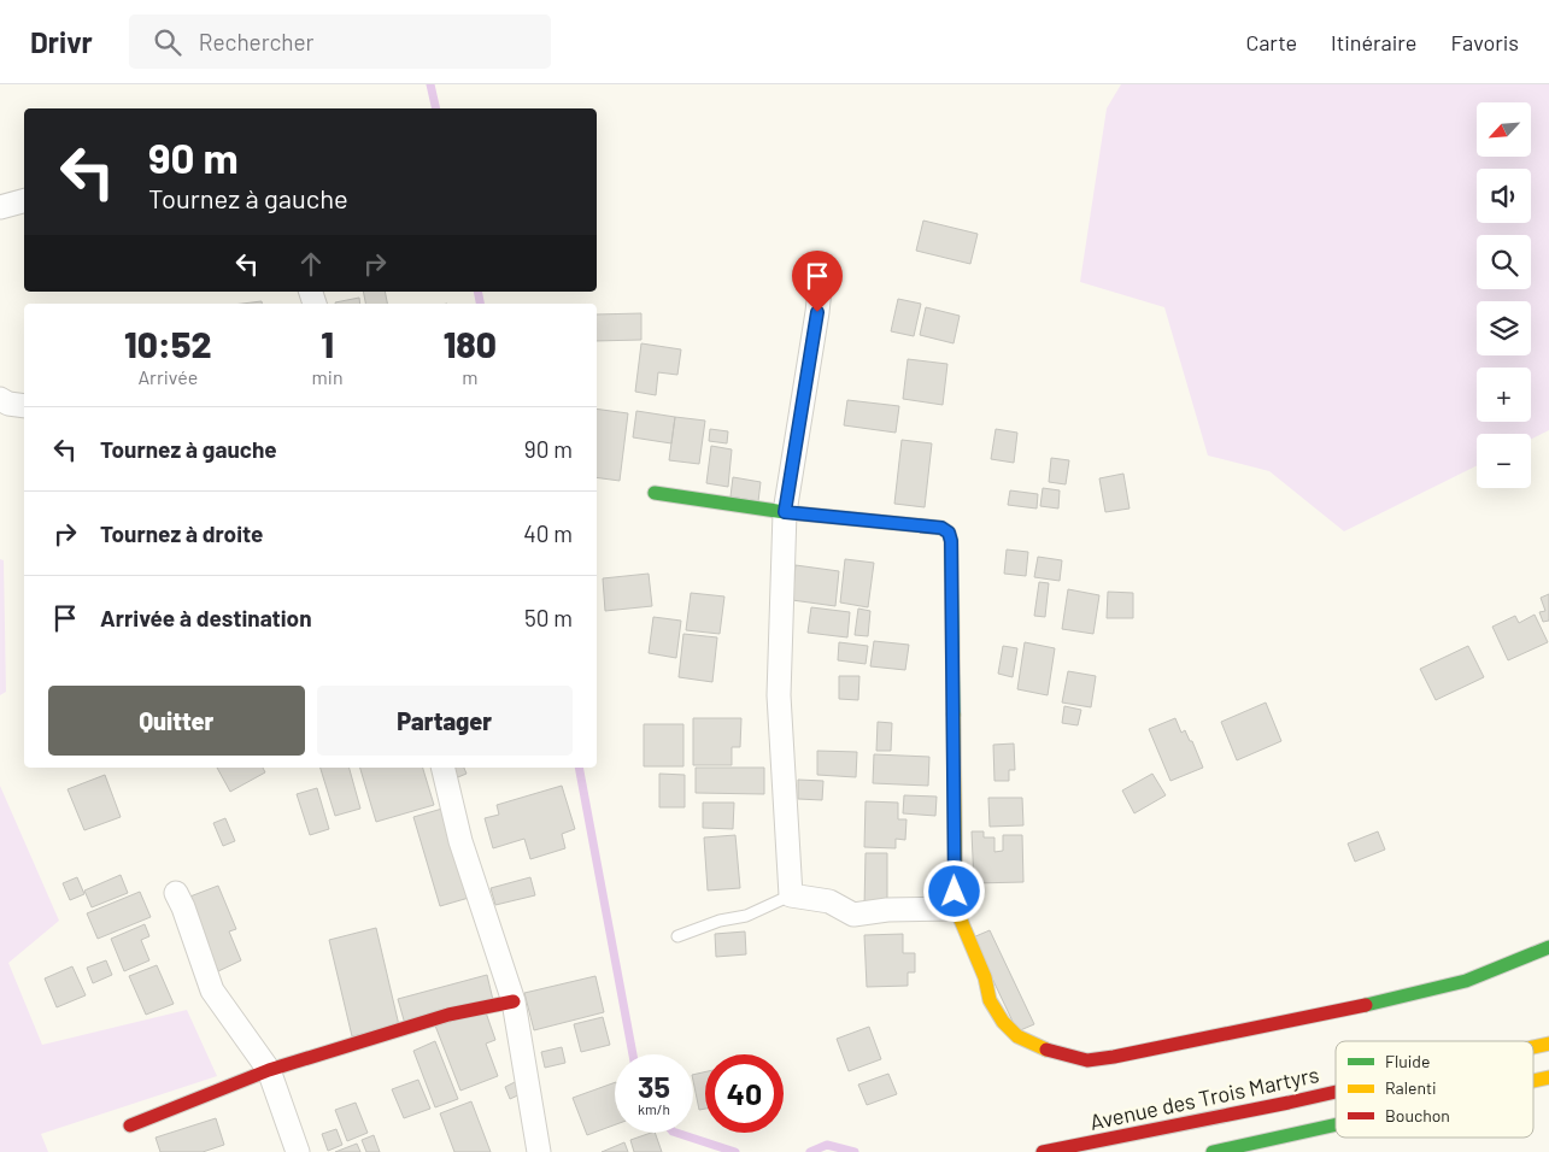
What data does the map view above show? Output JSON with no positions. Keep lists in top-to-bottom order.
{
  "streets": {
    "main road": ["Avenue des Trois Martyrs"]
  },
  "legend": ["Fluide", "Ralenti", "Bouchon"],
  "north": "bottom left",
  "page": {
    "header": "Drivr",
    "search": "Rechercher",
    "nav": ["Carte", "Itinéraire", "Favoris"],
    "map_buttons": ["+", "−"],
    "turn": ["90 m", "Tournez à gauche"],
    "eta": [
      "10:52",
      "Arrivée",
      "1",
      "min",
      "180",
      "m"
    ],
    "list": [
      {
        "name": "Tournez à gauche",
        "value": "90 m"
      },
      {
        "name": "Tournez à droite",
        "value": "40 m"
      },
      {
        "name": "Arrivée à destination",
        "value": "50 m"
      }
    ],
    "buttons": ["Quitter", "Partager"],
    "speed": "35 km/h",
    "limit": "40"
  }
}
